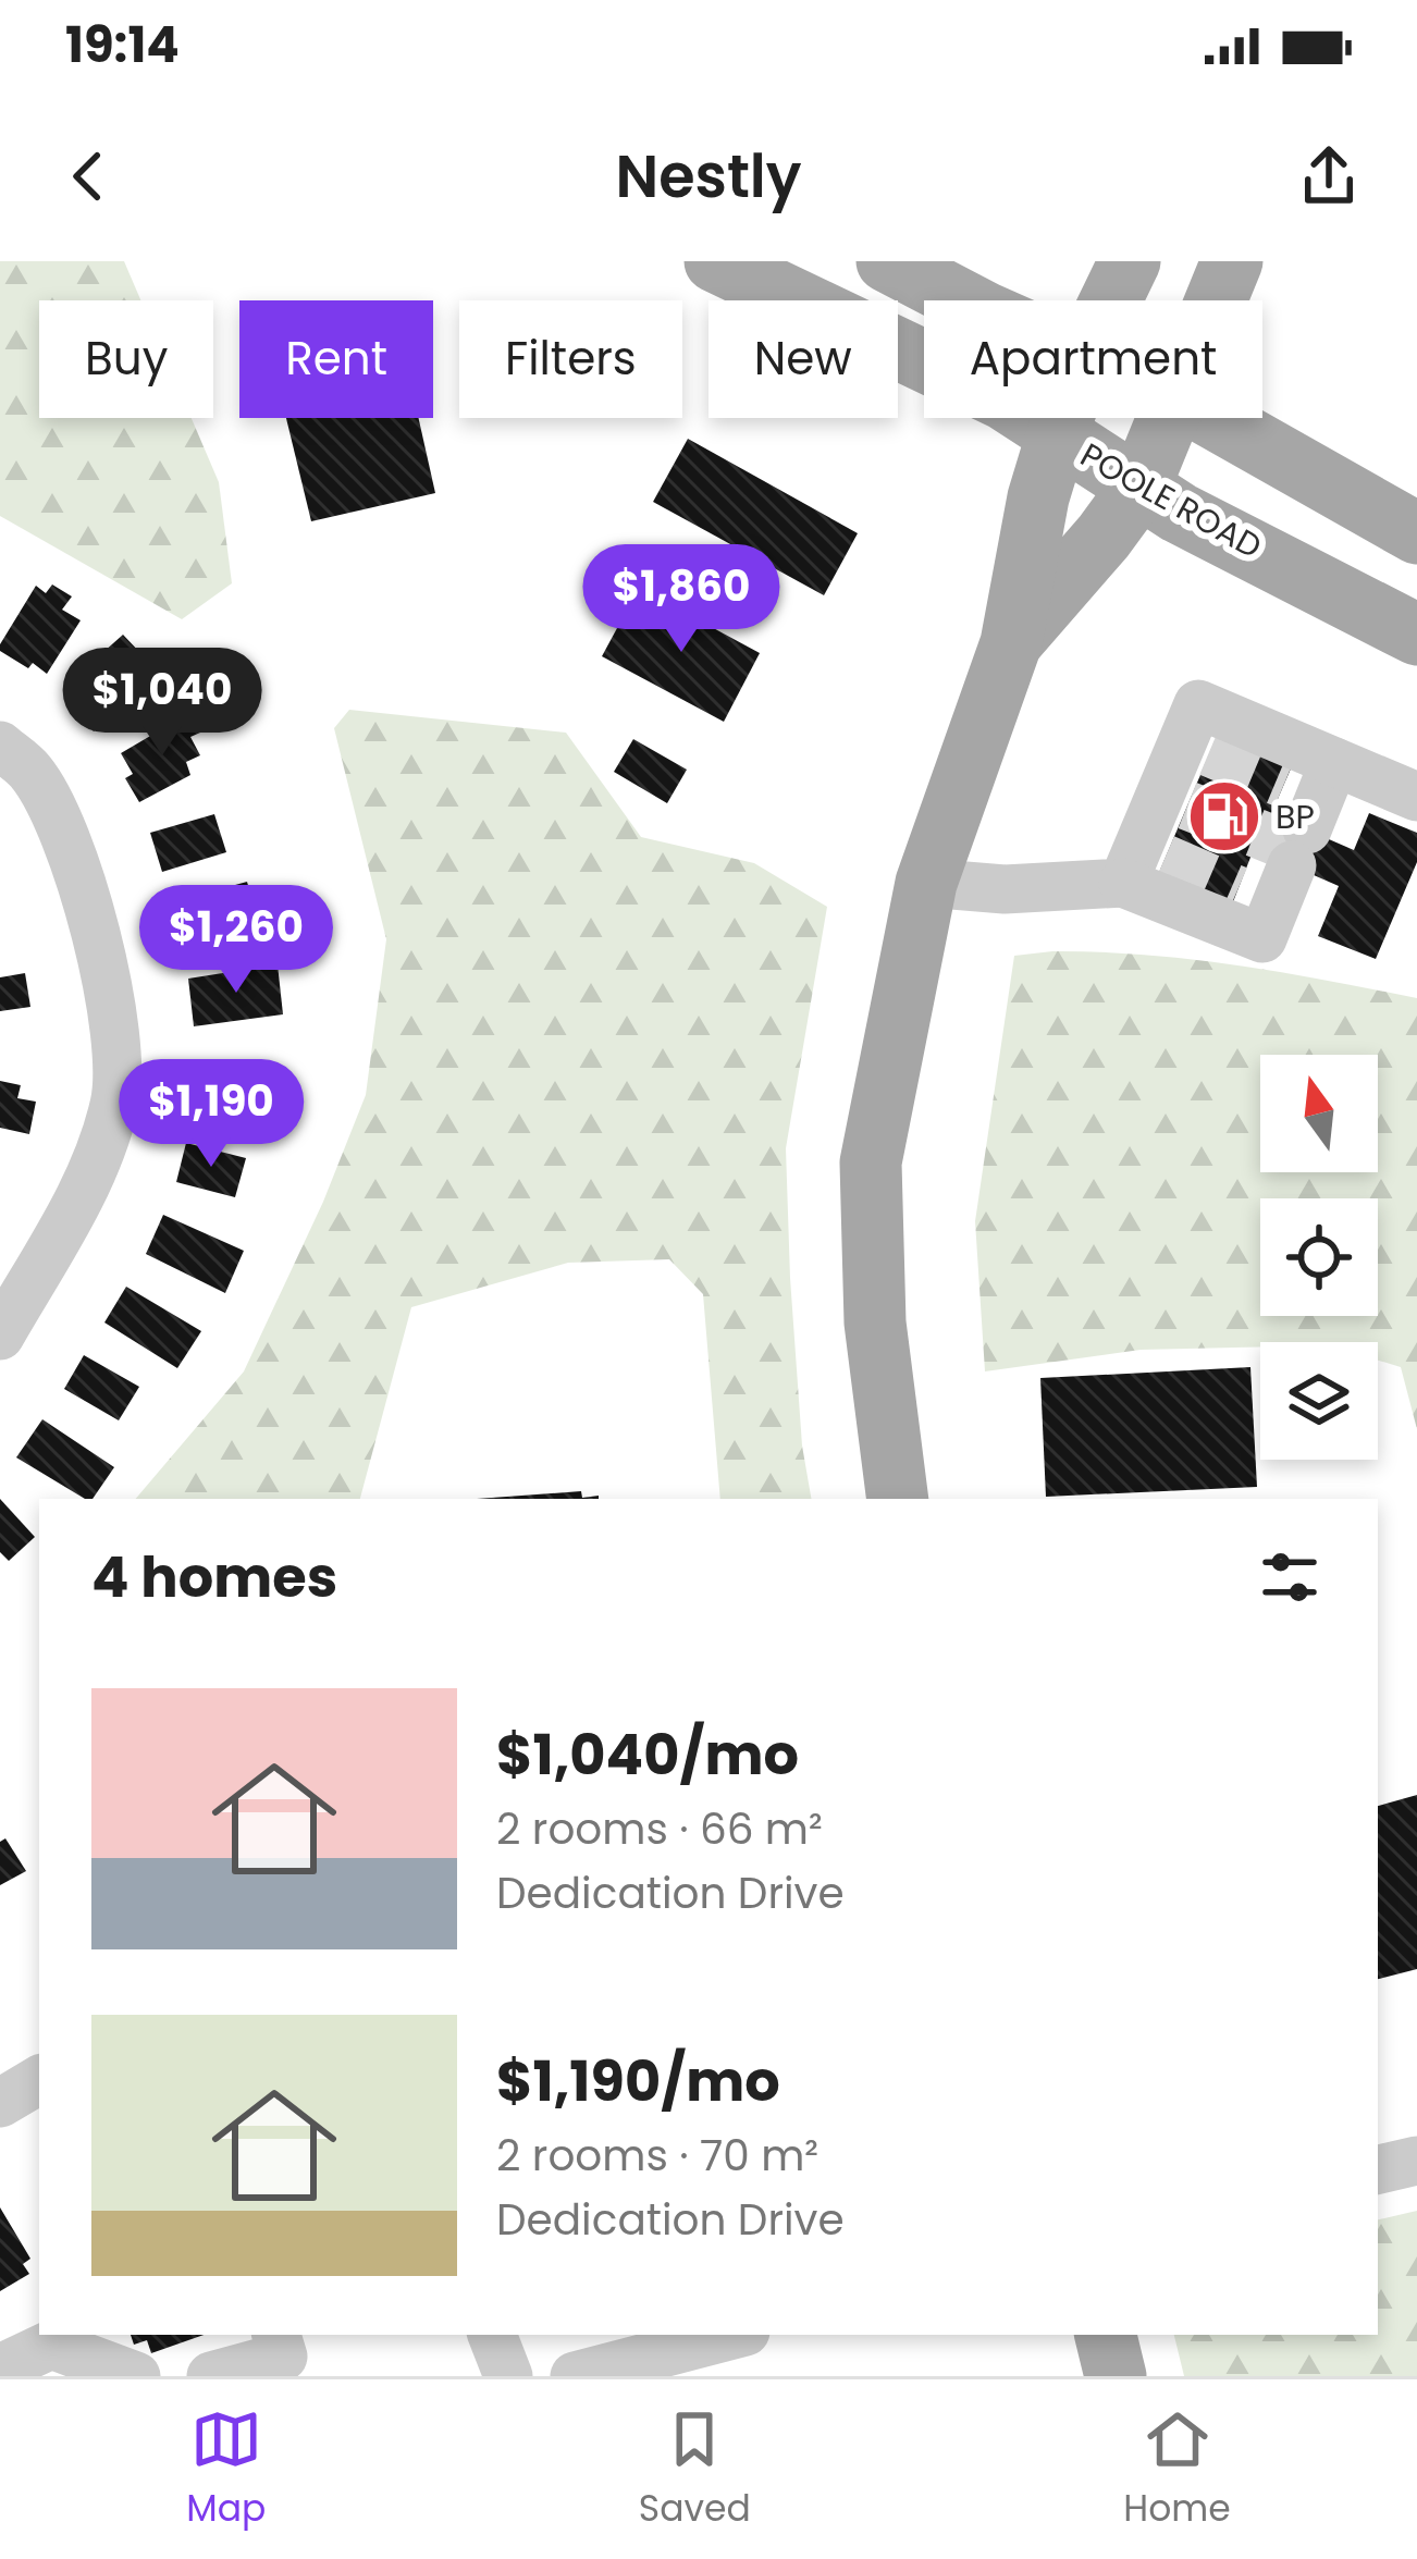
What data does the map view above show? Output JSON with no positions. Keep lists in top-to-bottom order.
{
  "streets": {
    "main road": ["POOLE ROAD"]
  },
  "places": {
    "fuel station": ["BP"]
  },
  "north": "top",
  "page": {
    "status": "19:14",
    "header": "Nestly",
    "chip": [
      "Buy",
      "Rent",
      "Filters",
      "New",
      "Apartment"
    ],
    "price": [
      "$1,860",
      "$1,040",
      "$1,260",
      "$1,190"
    ],
    "heading": "4 homes",
    "list": [
      {
        "name": "$1,040/mo",
        "note": "2 rooms · 66 m² · Dedication Drive"
      },
      {
        "name": "$1,190/mo",
        "note": "2 rooms · 70 m² · Dedication Drive"
      }
    ],
    "tabs": ["Map", "Saved", "Home"]
  }
}
